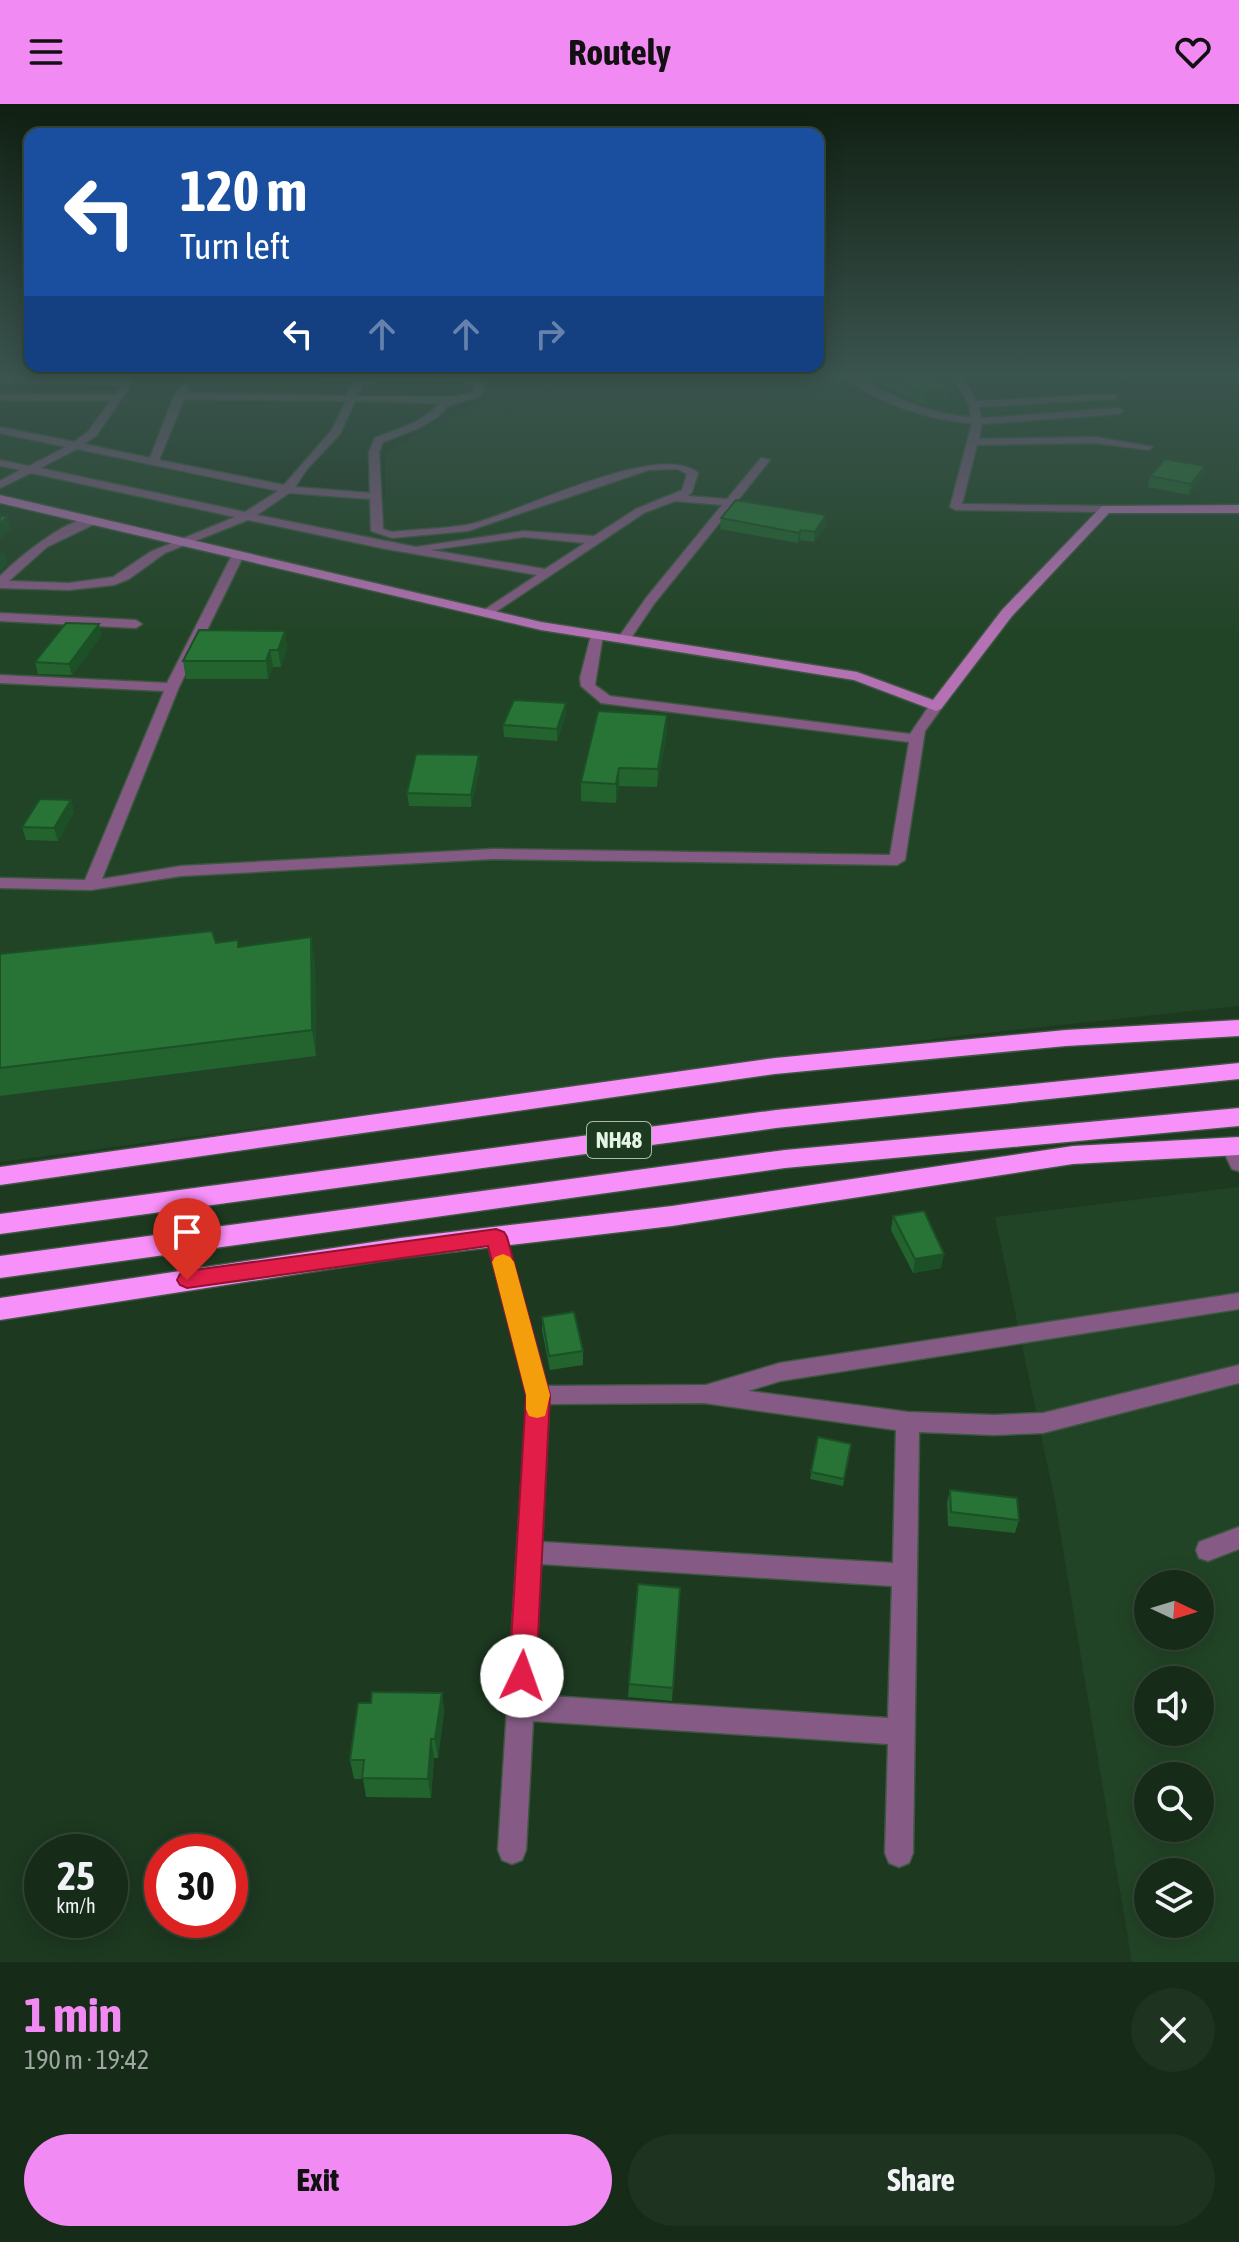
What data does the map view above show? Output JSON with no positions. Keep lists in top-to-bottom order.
{
  "streets": {
    "highway": ["NH48"]
  },
  "north": "right",
  "page": {
    "header": "Routely",
    "turn": ["120 m", "Turn left"],
    "speed": "25 km/h",
    "limit": "30",
    "heading": ["1 min", "190 m · 19:42"],
    "buttons": ["Exit", "Share"]
  }
}
